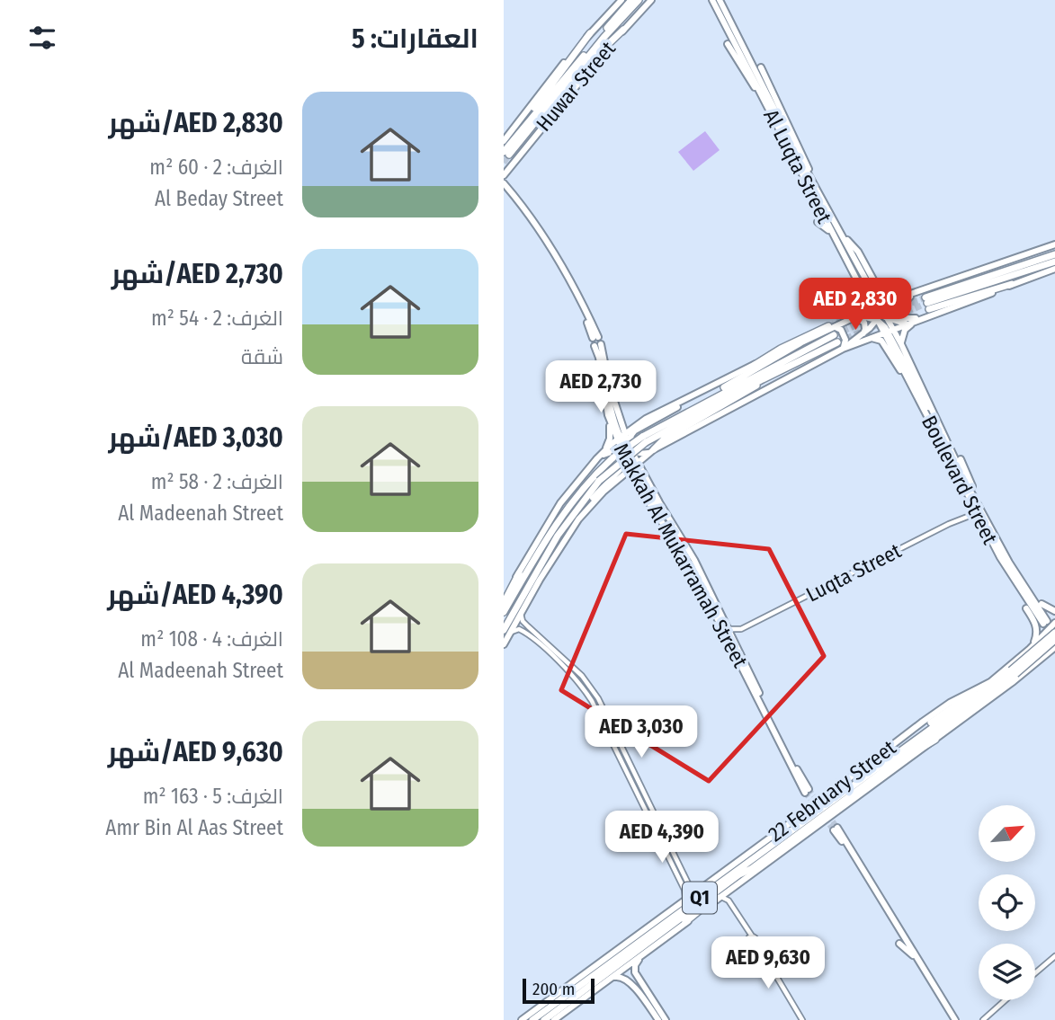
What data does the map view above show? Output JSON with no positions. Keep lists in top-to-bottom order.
{
  "streets": {
    "highway": ["Huwar Street", "22 February Street", "Q1"],
    "main road": ["Al Luqta Street", "Boulevard Street", "Makkah Al Mukarramah Street"],
    "street": ["Luqta Street"]
  },
  "crossings": [
    ["Al Luqta Street", "Boulevard Street"],
    ["Boulevard Street", "22 February Street"],
    ["Makkah Al Mukarramah Street", "Luqta Street"]
  ],
  "scale_bar": "200 m",
  "north": "top right",
  "page": {
    "heading": "العقارات: 5",
    "list": [
      {
        "name": "AED 2,830/شهر",
        "note": "الغرف: 2 · 60 m² · Al Beday Street"
      },
      {
        "name": "AED 2,730/شهر",
        "note": "الغرف: 2 · 54 m² · شقة"
      },
      {
        "name": "AED 3,030/شهر",
        "note": "الغرف: 2 · 58 m² · Al Madeenah Street"
      },
      {
        "name": "AED 4,390/شهر",
        "note": "الغرف: 4 · 108 m² · Al Madeenah Street"
      },
      {
        "name": "AED 9,630/شهر",
        "note": "الغرف: 5 · 163 m² · Amr Bin Al Aas Street"
      }
    ],
    "price": [
      "AED 2,830",
      "AED 2,730",
      "AED 3,030",
      "AED 4,390",
      "AED 9,630"
    ],
    "scale": "200 m"
  }
}
